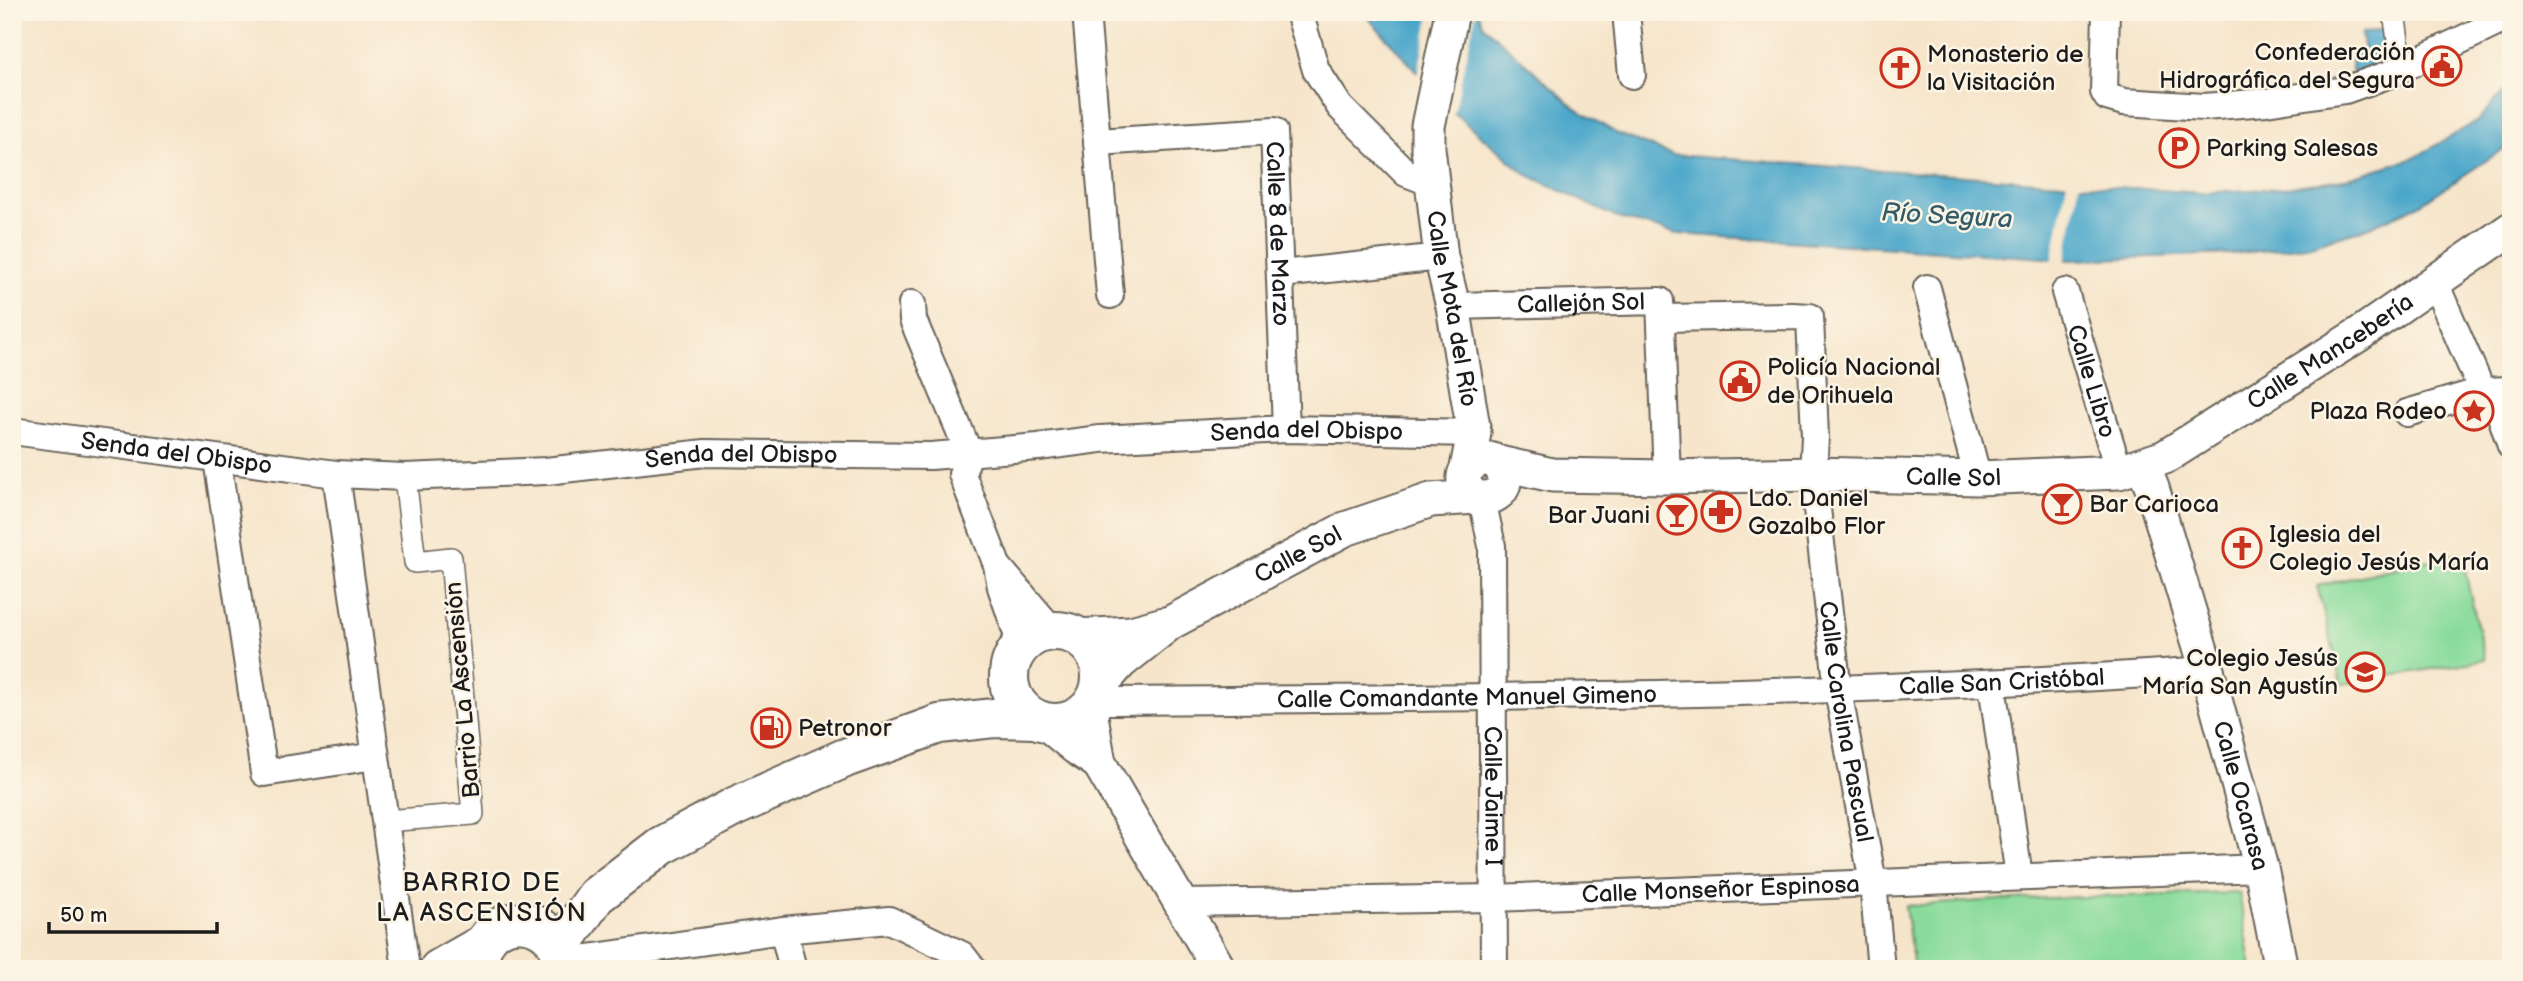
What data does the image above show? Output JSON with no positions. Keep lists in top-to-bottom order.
{
  "streets": {
    "street": [
      "Calle 8 de Marzo",
      "Callejón Sol",
      "Calle Mota del Río",
      "Calle Mancebería",
      "Calle Libro",
      "Senda del Obispo",
      "Calle Sol",
      "Calle San Cristóbal",
      "Barrio La Ascensión",
      "Calle Comandante Manuel Gimeno",
      "Calle Carolina Pascual",
      "Calle Jaime I",
      "Calle Ocarasa",
      "Calle Monseñor Espinosa"
    ]
  },
  "crossings": [
    ["Calle 8 de Marzo", "Senda del Obispo"],
    ["Callejón Sol", "Calle Mota del Río"],
    ["Callejón Sol", "Calle Sol"],
    ["Callejón Sol", "Calle Carolina Pascual"],
    ["Calle Mota del Río", "Senda del Obispo"],
    ["Calle Mota del Río", "Calle Sol"],
    ["Calle Mota del Río", "Calle Jaime I"],
    ["Calle Mancebería", "Calle Libro"],
    ["Calle Mancebería", "Calle Sol"],
    ["Calle Mancebería", "Calle Ocarasa"],
    ["Calle Libro", "Calle Sol"],
    ["Calle Libro", "Calle Ocarasa"],
    ["Senda del Obispo", "Calle Sol"],
    ["Senda del Obispo", "Barrio La Ascensión"],
    ["Senda del Obispo", "Calle Jaime I"],
    ["Calle Sol", "Calle Carolina Pascual"],
    ["Calle Sol", "Calle Jaime I"],
    ["Calle Sol", "Calle Ocarasa"],
    ["Calle San Cristóbal", "Calle Comandante Manuel Gimeno"],
    ["Calle San Cristóbal", "Calle Carolina Pascual"],
    ["Calle San Cristóbal", "Calle Ocarasa"],
    ["Calle Comandante Manuel Gimeno", "Calle Carolina Pascual"],
    ["Calle Comandante Manuel Gimeno", "Calle Jaime I"],
    ["Calle Carolina Pascual", "Calle Monseñor Espinosa"],
    ["Calle Jaime I", "Calle Monseñor Espinosa"],
    ["Calle Ocarasa", "Calle Monseñor Espinosa"]
  ],
  "districts": ["BARRIO DE LA ASCENSIÓN"],
  "water": ["Río Segura"],
  "places": {
    "public building": ["Confederación Hidrográfica del Segura", "Policía Nacional de Orihuela"],
    "church": ["Monasterio de la Visitación", "Iglesia del Colegio Jesús María"],
    "parking": ["Parking Salesas"],
    "place": ["Plaza Rodeo"],
    "bar": ["Bar Carioca", "Bar Juani"],
    "pharmacy": ["Ldo. Daniel Gozalbo Flor"],
    "school or university": ["Colegio Jesús María San Agustín"],
    "fuel station": ["Petronor"]
  },
  "scale_bar": "50 m"
}
